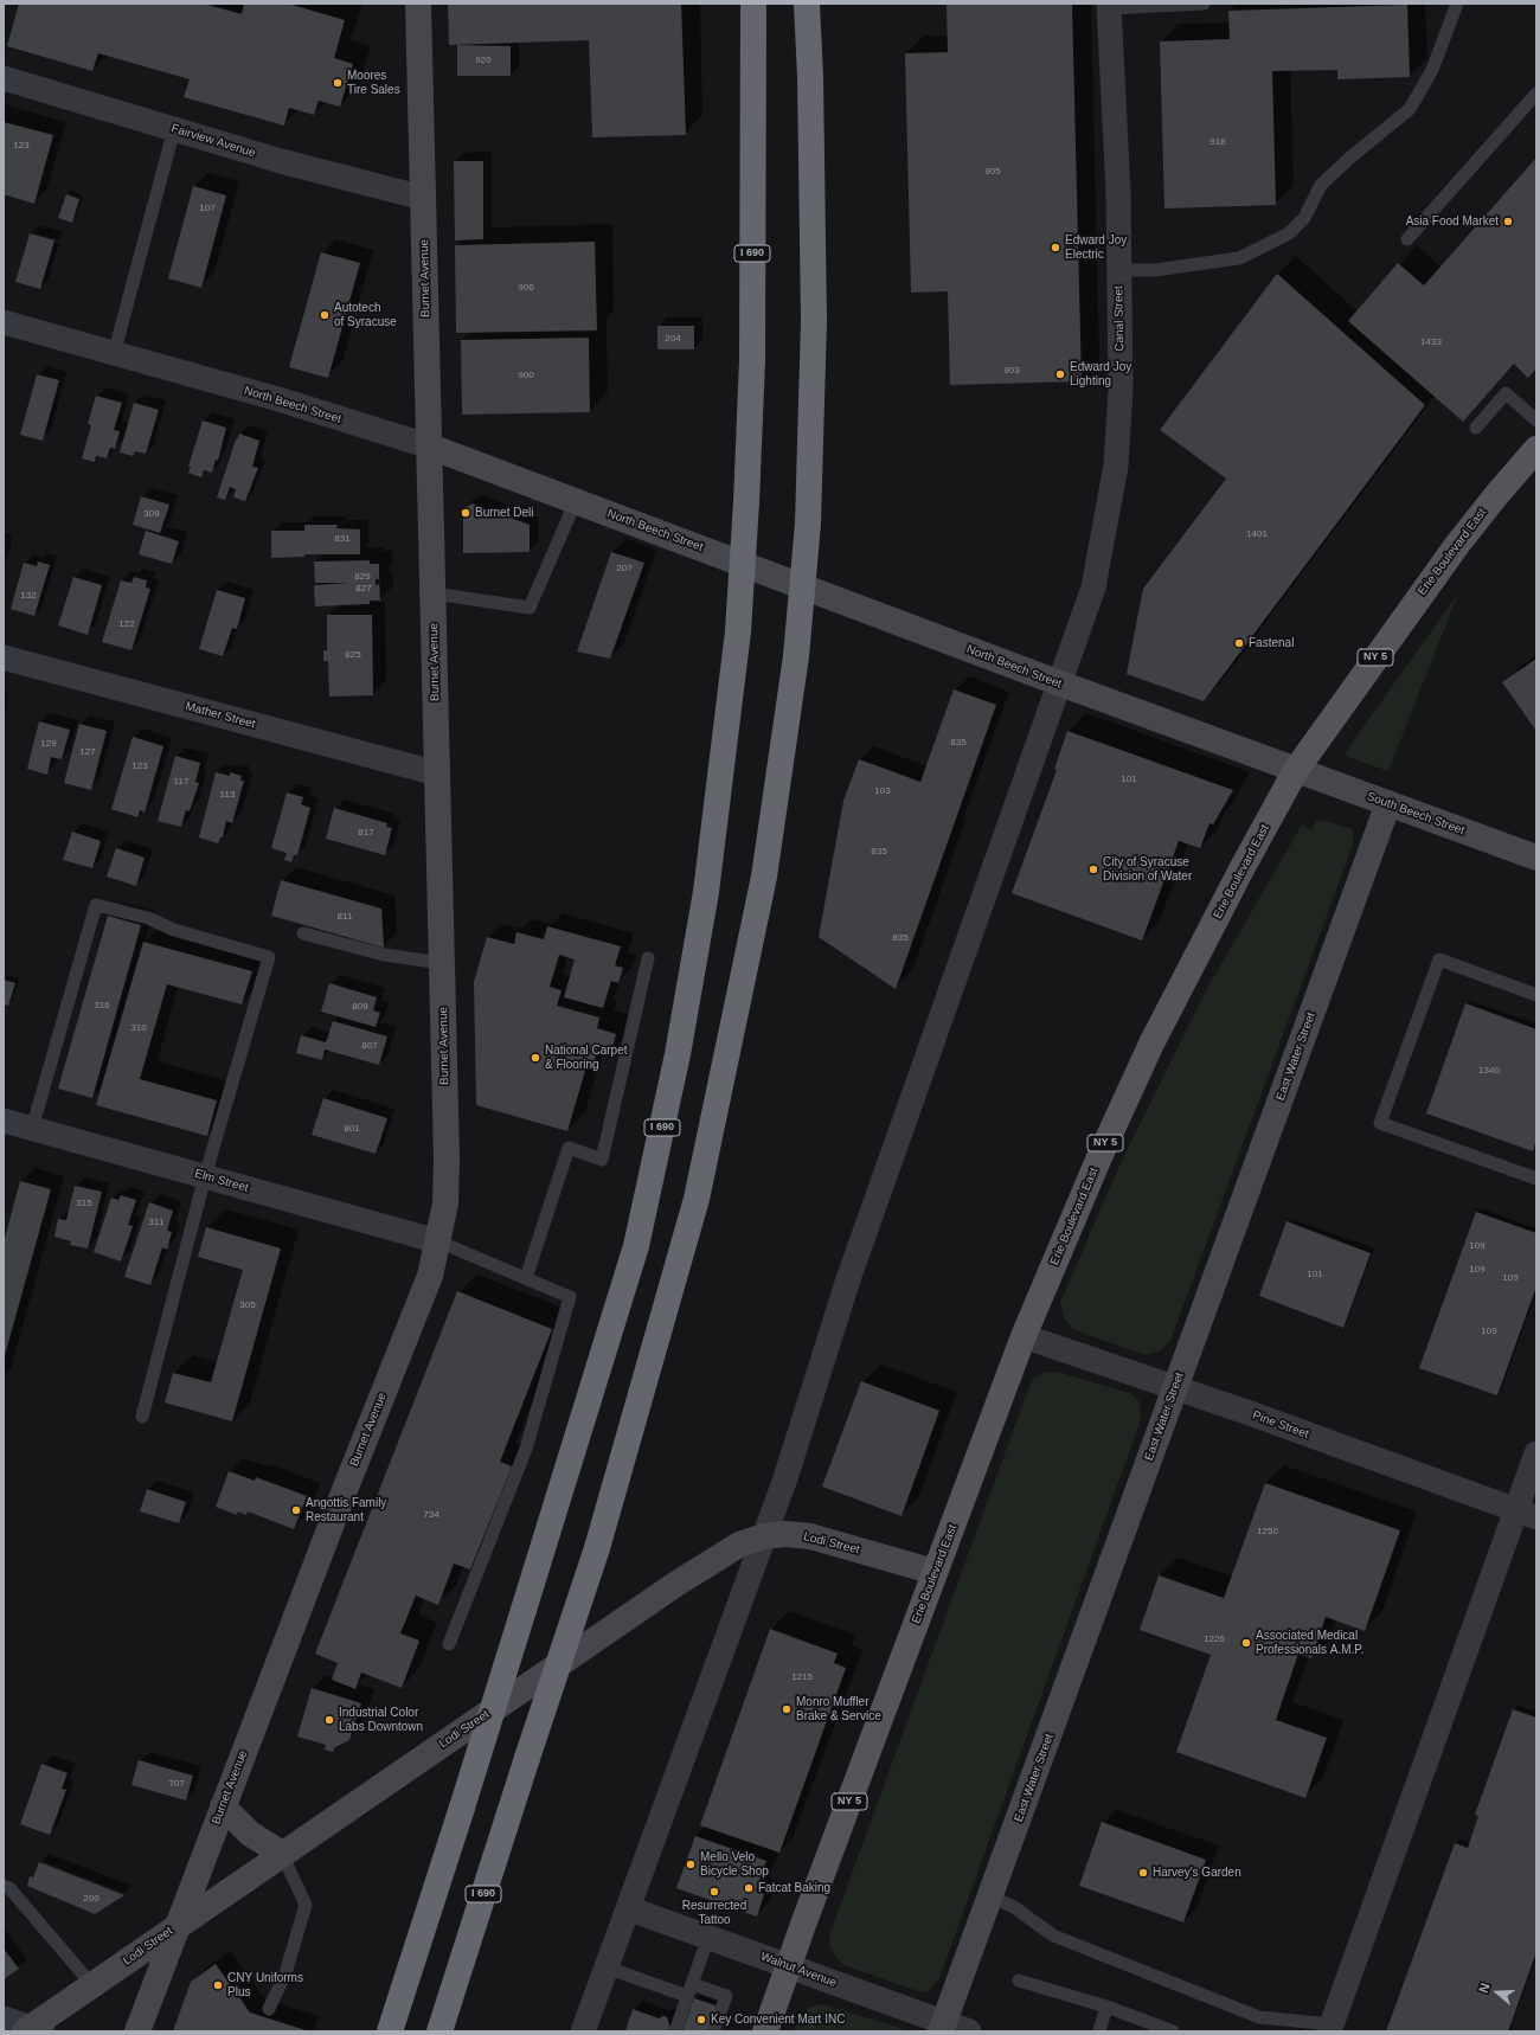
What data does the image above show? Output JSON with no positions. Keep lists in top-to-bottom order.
{
  "streets": {
    "highway": ["I 690"],
    "main road": ["Erie Boulevard East", "NY 5"],
    "street": [
      "Fairview Avenue",
      "Burnet Avenue",
      "Canal Street",
      "North Beech Street",
      "Mather Street",
      "South Beech Street",
      "East Water Street",
      "Elm Street",
      "Pine Street",
      "Lodi Street",
      "Walnut Avenue"
    ]
  },
  "crossings": [
    ["Fairview Avenue", "Burnet Avenue"],
    ["Burnet Avenue", "North Beech Street"],
    ["Burnet Avenue", "Mather Street"],
    ["Burnet Avenue", "Elm Street"],
    ["Burnet Avenue", "Lodi Street"],
    ["Canal Street", "North Beech Street"],
    ["Canal Street", "Lodi Street"],
    ["Canal Street", "Walnut Avenue"],
    ["North Beech Street", "Erie Boulevard East"],
    ["North Beech Street", "South Beech Street"],
    ["Erie Boulevard East", "South Beech Street"],
    ["Erie Boulevard East", "Pine Street"],
    ["Erie Boulevard East", "Lodi Street"],
    ["Erie Boulevard East", "Walnut Avenue"],
    ["South Beech Street", "East Water Street"],
    ["East Water Street", "Pine Street"],
    ["East Water Street", "Walnut Avenue"]
  ],
  "places": [
    "Moores Tire Sales",
    "Asia Food Market",
    "Edward Joy Electric",
    "Autotech of Syracuse",
    "Edward Joy Lighting",
    "Burnet Deli",
    "Fastenal",
    "City of Syracuse Division of Water",
    "National Carpet & Flooring",
    "Angottis Family Restaurant",
    "Associated Medical Professionals A.M.P.",
    "Monro Muffler Brake & Service",
    "Industrial Color Labs Downtown",
    "Mello Velo Bicycle Shop",
    "Harvey's Garden",
    "Fatcat Baking",
    "Resurrected Tattoo",
    "CNY Uniforms Plus",
    "Key Convenient Mart INC"
  ],
  "house_numbers": [
    "920",
    "918",
    "123",
    "905",
    "107",
    "906",
    "204",
    "1433",
    "903",
    "900",
    "309",
    "1401",
    "831",
    "207",
    "829",
    "827",
    "132",
    "122",
    "825",
    "835",
    "129",
    "127",
    "123",
    "101",
    "117",
    "103",
    "113",
    "817",
    "835",
    "811",
    "835",
    "316",
    "809",
    "310",
    "807",
    "1340",
    "801",
    "315",
    "311",
    "109",
    "109",
    "101",
    "109",
    "305",
    "109",
    "734",
    "1250",
    "1226",
    "1215",
    "707",
    "200"
  ],
  "north": "left"
}
